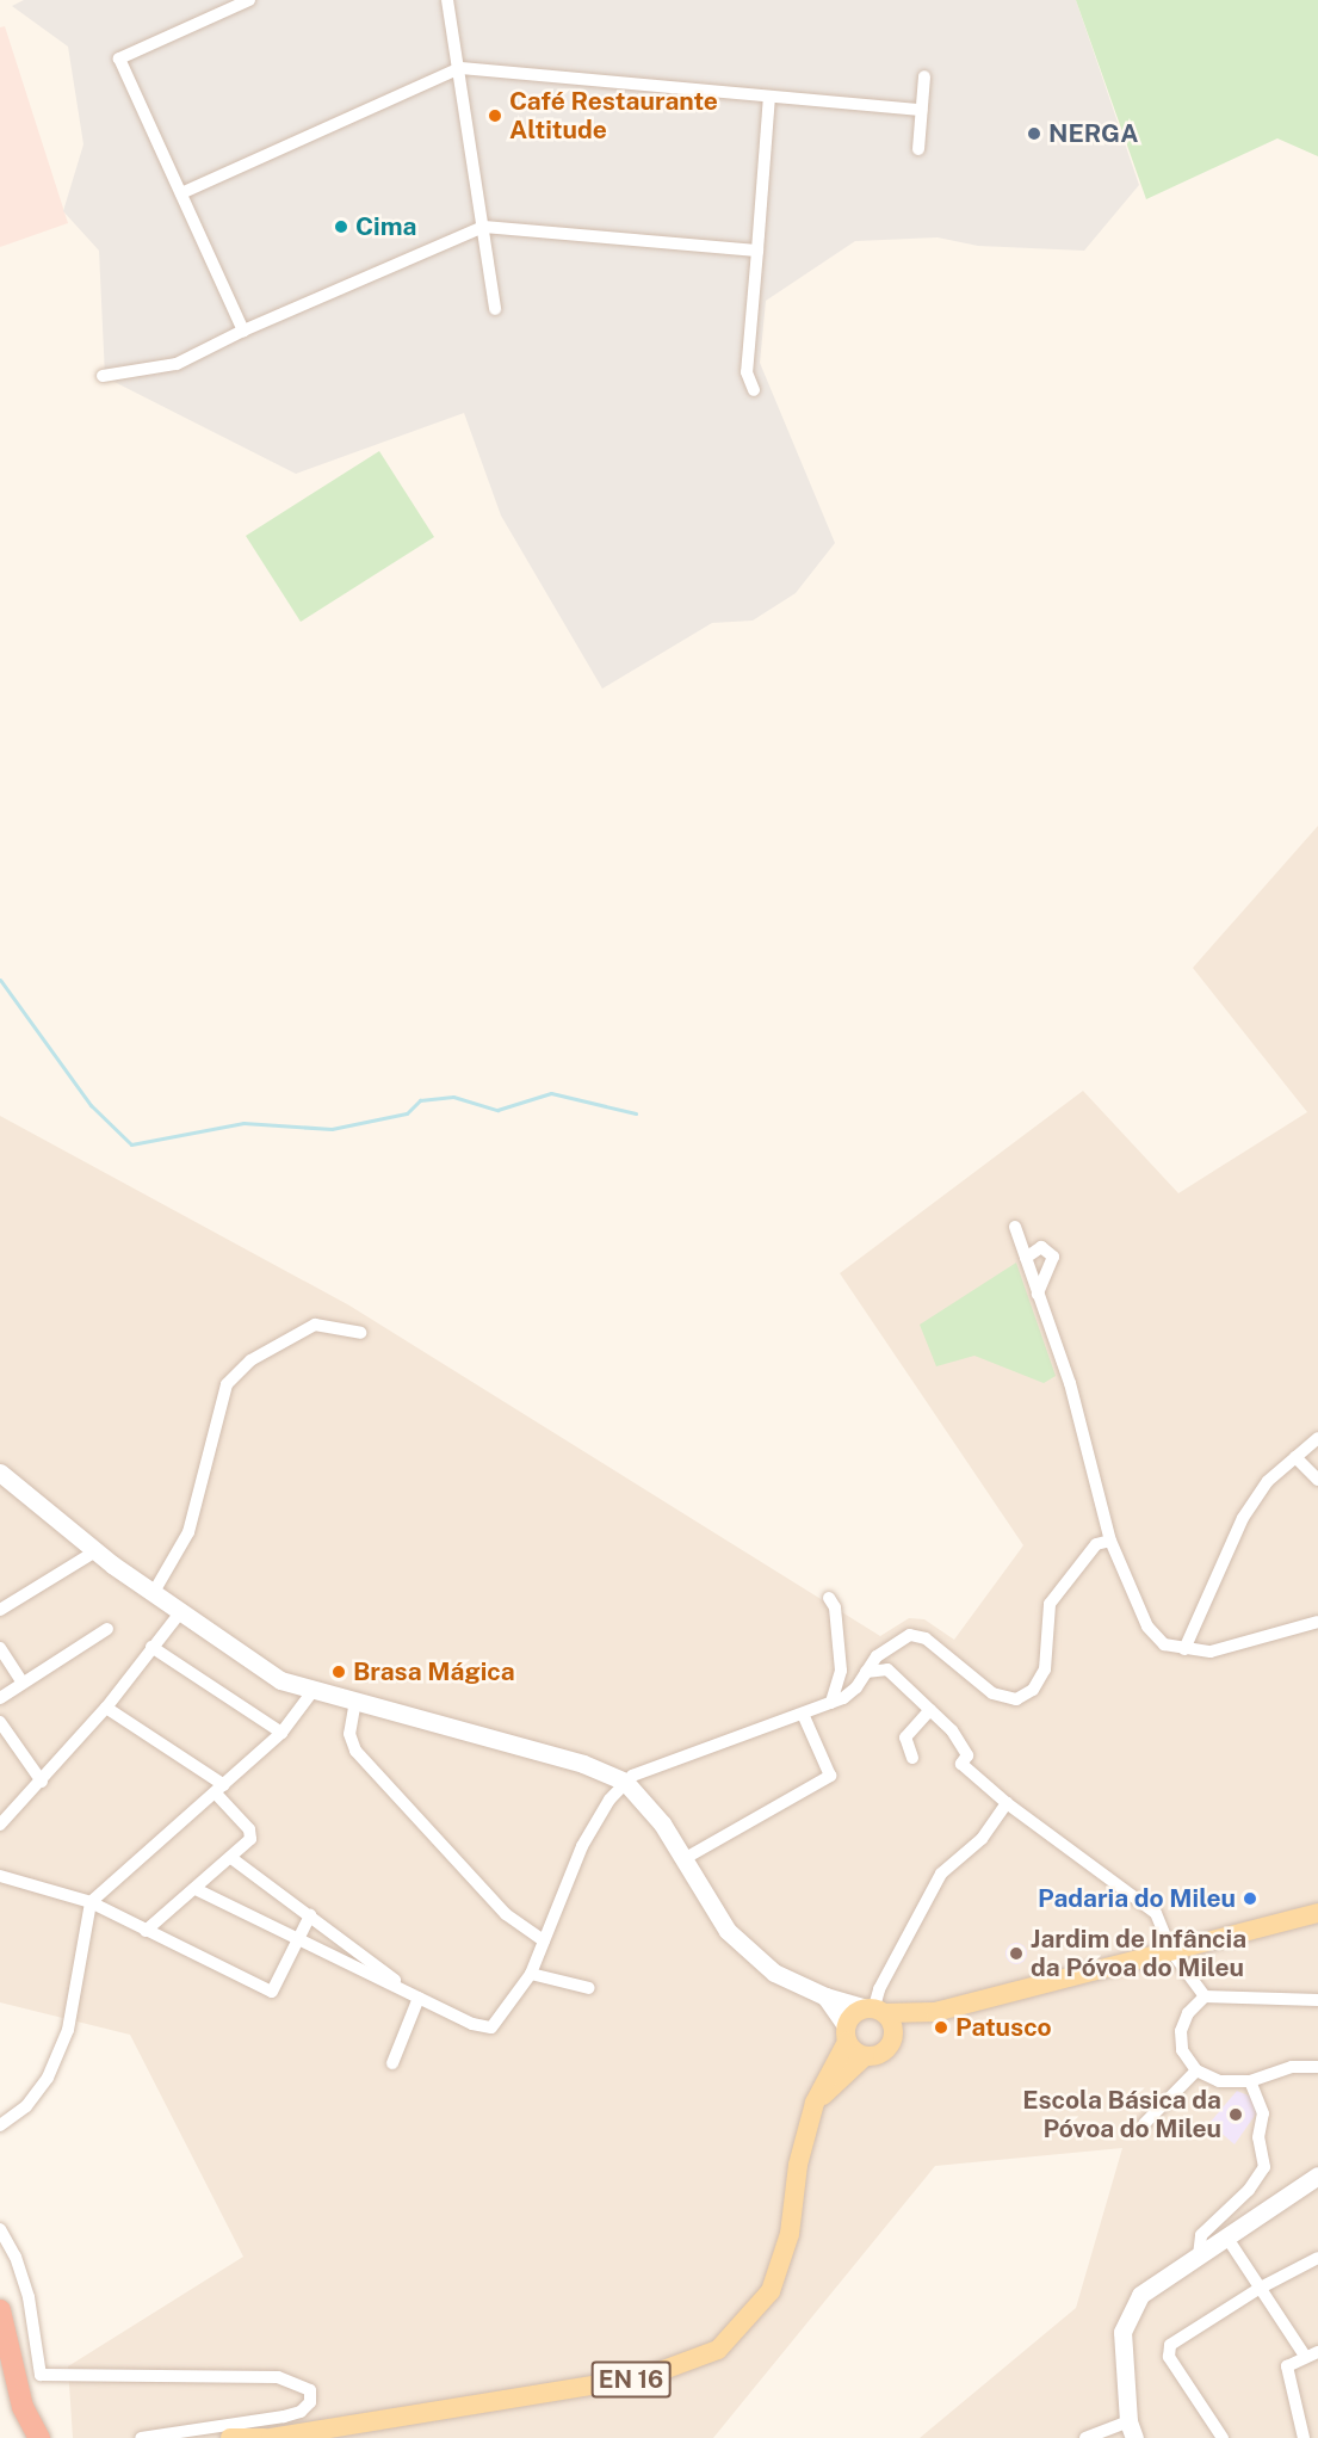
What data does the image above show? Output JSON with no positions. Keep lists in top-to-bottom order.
{
  "streets": {
    "main road": ["EN 16"]
  },
  "places": [
    "Café Restaurante Altitude",
    "NERGA",
    "Cima",
    "Brasa Mágica",
    "Padaria do Mileu",
    "Jardim de Infância da Póvoa do Mileu",
    "Patusco",
    "Escola Básica da Póvoa do Mileu"
  ]
}
